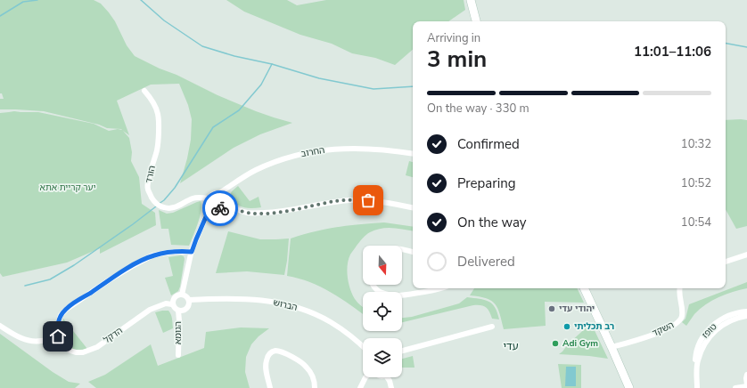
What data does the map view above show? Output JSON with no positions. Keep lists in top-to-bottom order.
{
  "streets": {
    "street": [
      "החרוב",
      "הורד",
      "הברוש",
      "השקד",
      "טופז",
      "הגומא",
      "הדקל"
    ]
  },
  "crossings": [
    ["החרוב", "הורד"],
    ["הברוש", "הגומא"],
    ["הברוש", "הדקל"],
    ["הגומא", "הדקל"]
  ],
  "districts": ["עדי"],
  "parks": ["יער קריית אתא"],
  "places": ["יהודי עדי", "רב תכליתי", "Adi Gym"],
  "north": "bottom",
  "page": {
    "heading": ["3 min", "Arriving in", "11:01–11:06"],
    "bar": "On the way · 330 m",
    "list": [
      ["Confirmed", "10:32"],
      ["Preparing", "10:52"],
      ["On the way", "10:54"],
      "Delivered"
    ]
  }
}
